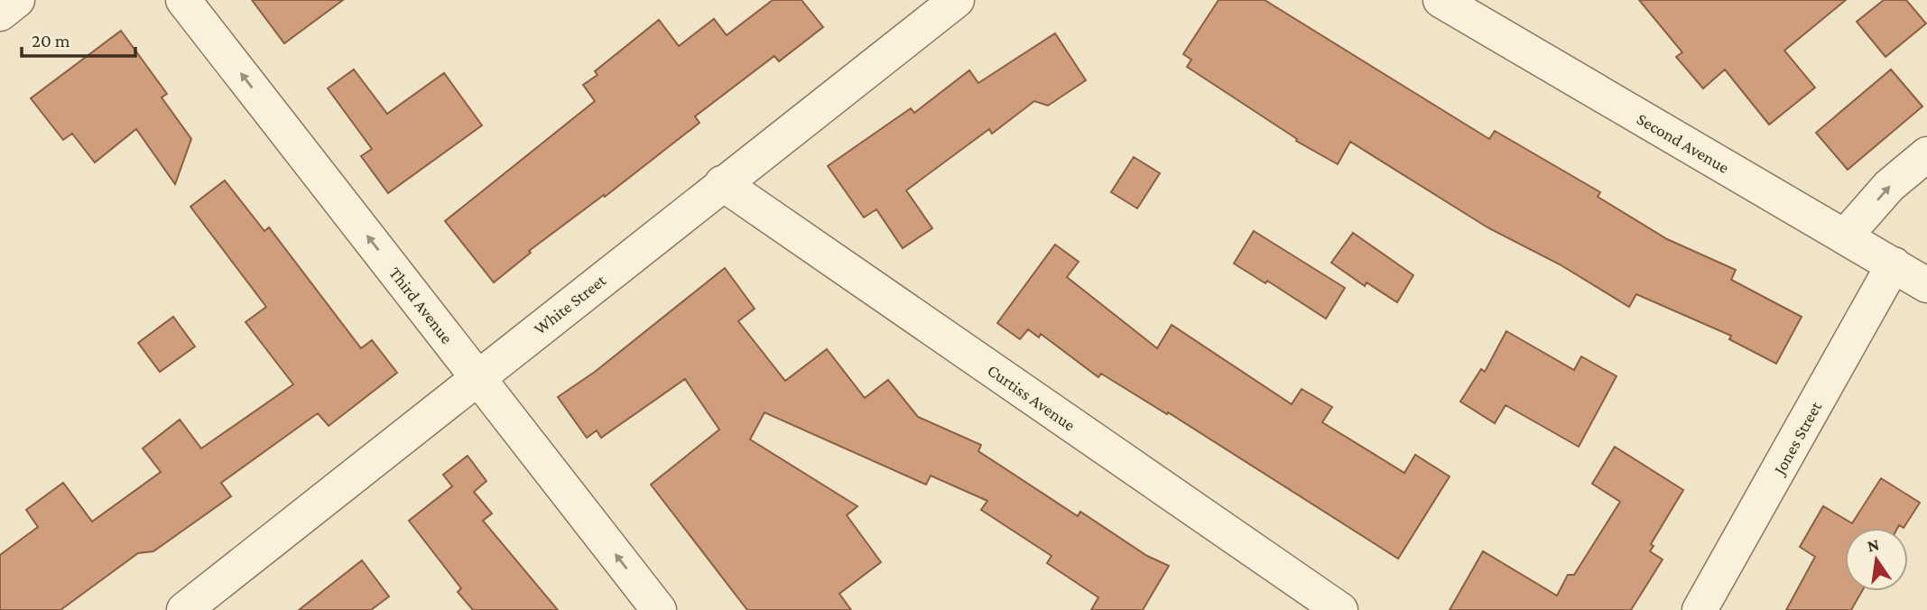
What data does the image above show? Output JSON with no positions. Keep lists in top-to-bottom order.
{
  "streets": {
    "street": [
      "Second Avenue",
      "White Street",
      "Third Avenue",
      "Curtiss Avenue",
      "Jones Street"
    ]
  },
  "crossings": [
    ["Second Avenue", "Jones Street"],
    ["White Street", "Third Avenue"],
    ["White Street", "Curtiss Avenue"]
  ],
  "one_way": ["Third Avenue"],
  "scale_bar": "20 m",
  "north": "top"
}
